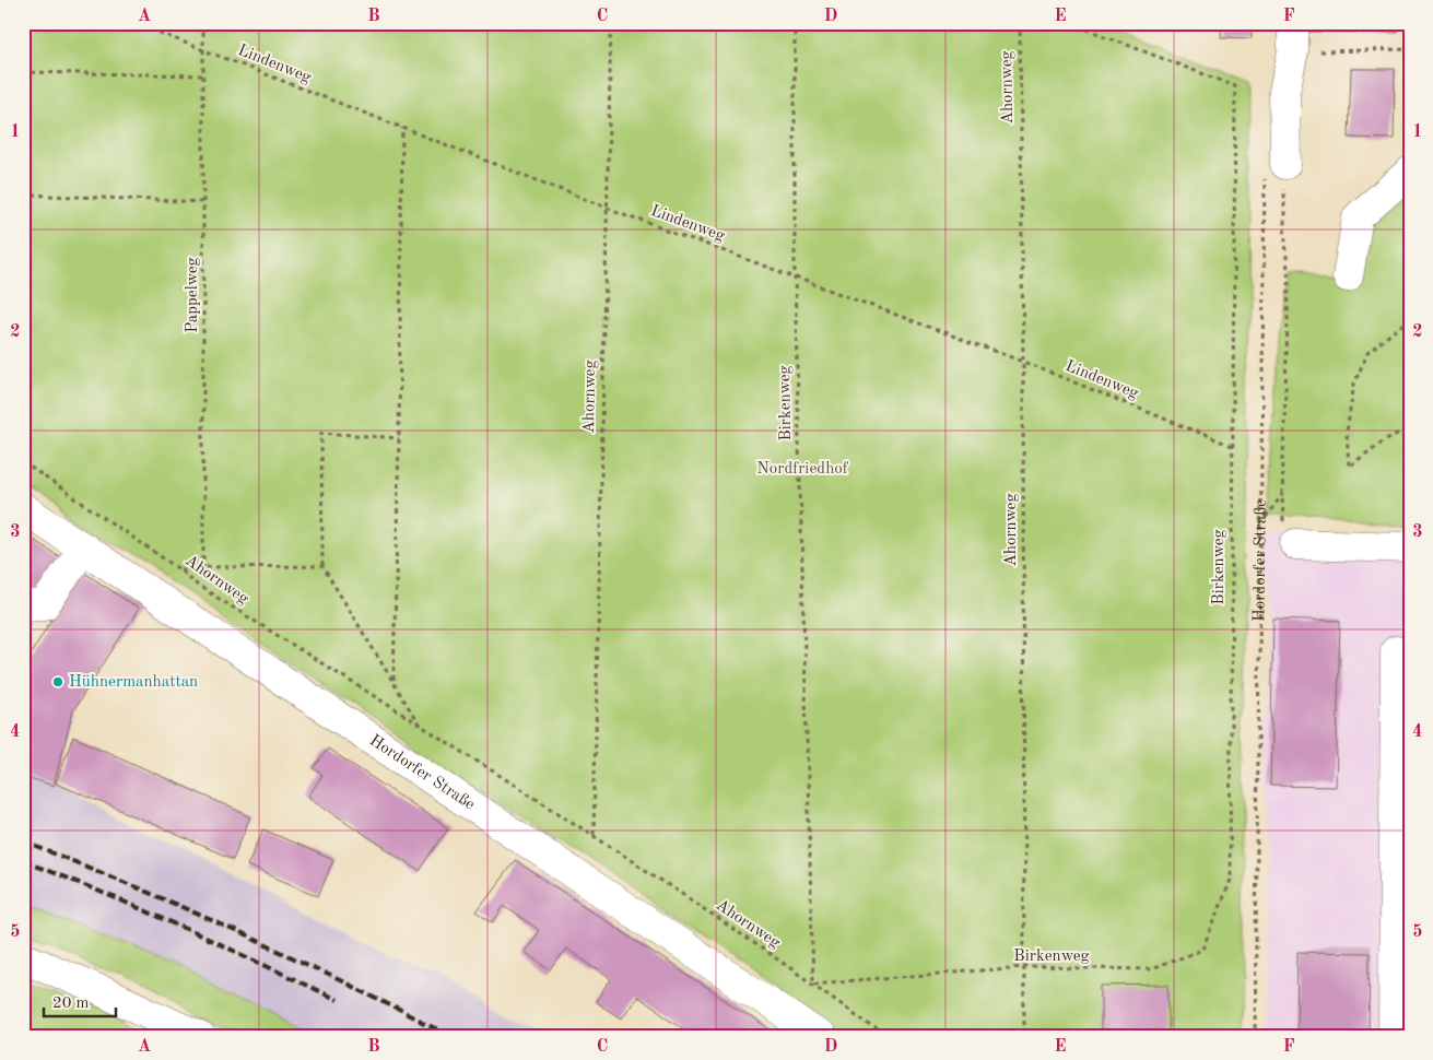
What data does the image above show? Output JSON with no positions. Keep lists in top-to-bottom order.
{
  "streets": {
    "street": ["Hordorfer Straße"],
    "path": [
      "Lindenweg",
      "Ahornweg",
      "Pappelweg",
      "Birkenweg"
    ]
  },
  "crossings": [
    ["Lindenweg", "Ahornweg"],
    ["Lindenweg", "Pappelweg"],
    ["Lindenweg", "Birkenweg"],
    ["Ahornweg", "Birkenweg"]
  ],
  "parks": ["Nordfriedhof"],
  "places": ["Hühnermanhattan"],
  "scale_bar": "20 m",
  "grid": {
    "columns": [
      "A",
      "B",
      "C",
      "D",
      "E",
      "F"
    ],
    "rows": [
      "1",
      "2",
      "3",
      "4",
      "5"
    ]
  }
}
